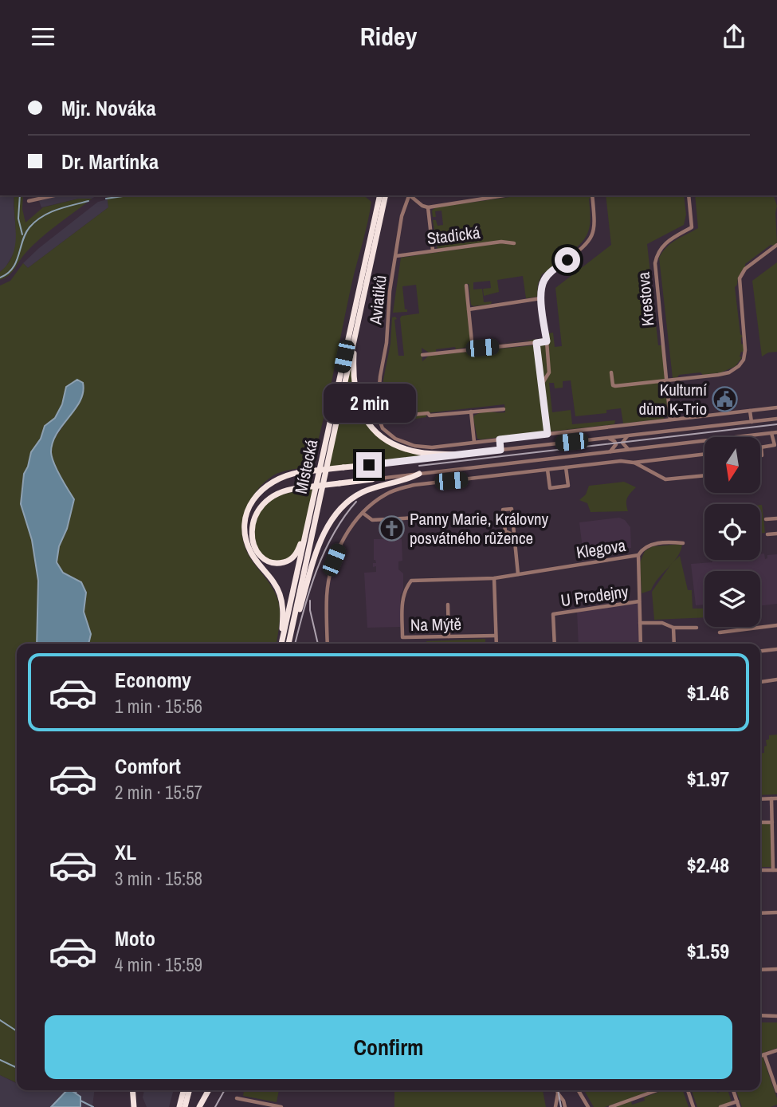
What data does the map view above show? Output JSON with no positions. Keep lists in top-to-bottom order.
{
  "streets": {
    "highway": ["Místecká"],
    "street": [
      "Stadická",
      "Krestova",
      "Aviatiků",
      "Klegova",
      "U Prodejny",
      "Na Mýtě"
    ]
  },
  "crossings": [
    ["Stadická", "Aviatiků"],
    ["Klegova", "Na Mýtě"]
  ],
  "places": {
    "public building": ["Kulturní dům K-Trio"],
    "church": ["Panny Marie, Královny posvátného růžence"]
  },
  "north": "bottom",
  "page": {
    "header": "Ridey",
    "banner": ["Mjr. Nováka", "Dr. Martínka"],
    "bubble": "2 min",
    "list": [
      {
        "name": "Economy",
        "note": "1 min · 15:56",
        "value": "$1.46"
      },
      {
        "name": "Comfort",
        "note": "2 min · 15:57",
        "value": "$1.97"
      },
      {
        "name": "XL",
        "note": "3 min · 15:58",
        "value": "$2.48"
      },
      {
        "name": "Moto",
        "note": "4 min · 15:59",
        "value": "$1.59"
      }
    ],
    "buttons": "Confirm"
  }
}
